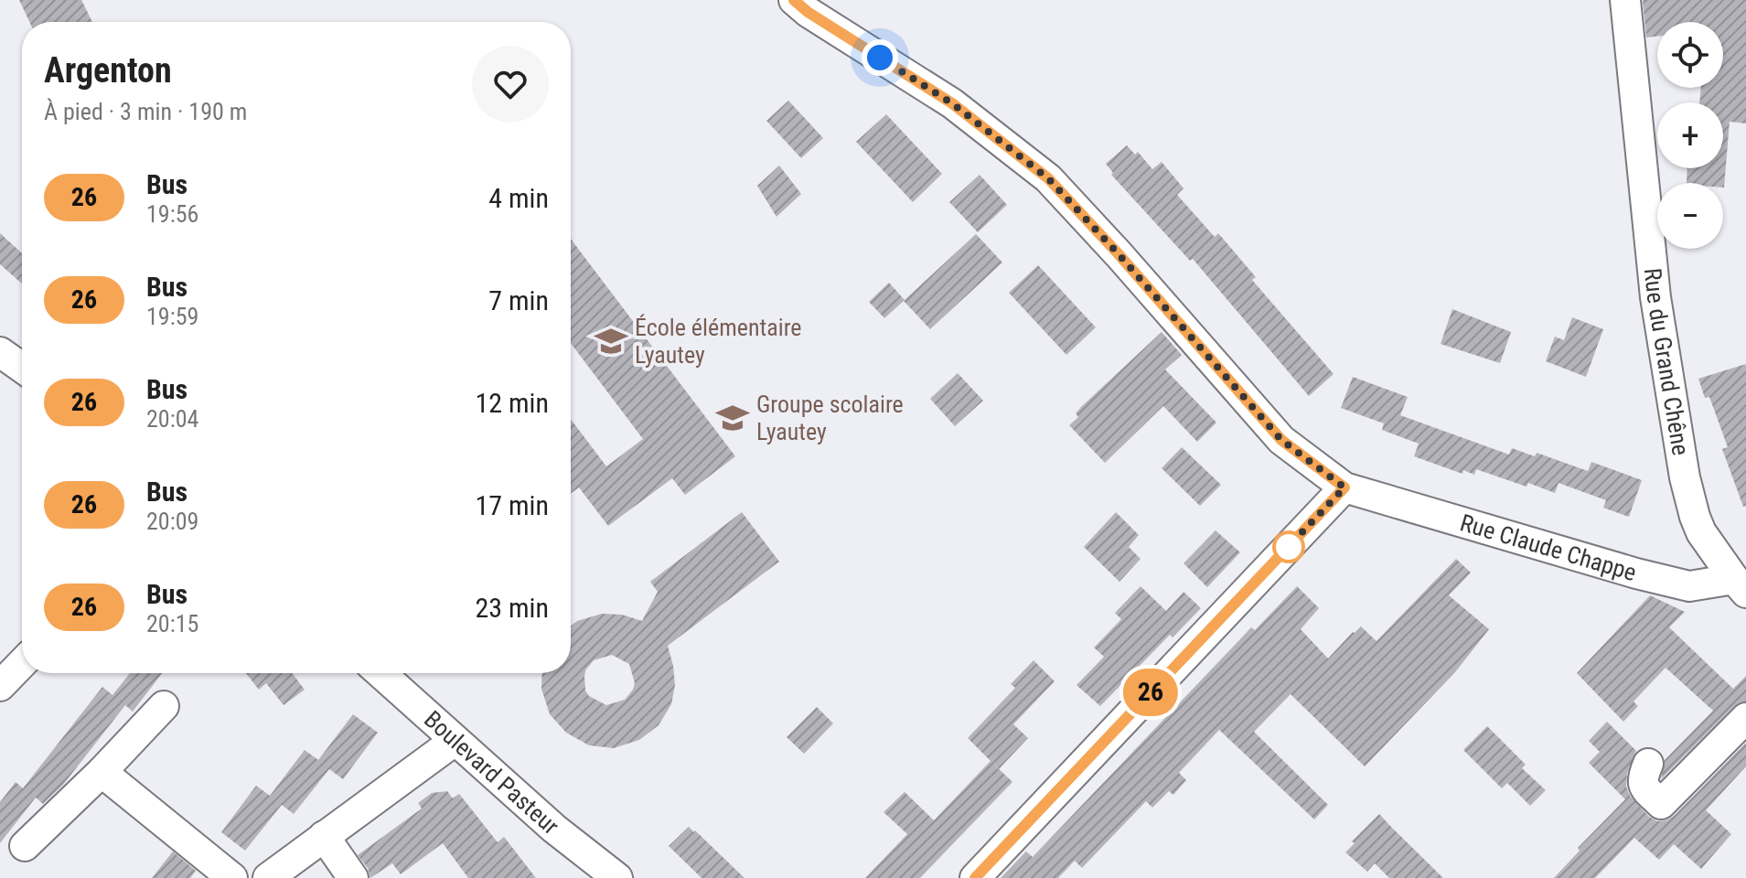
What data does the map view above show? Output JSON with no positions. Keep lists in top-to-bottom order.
{
  "streets": {
    "street": ["Rue du Grand Chêne", "Rue Claude Chappe", "Boulevard Pasteur"]
  },
  "crossings": [
    ["Rue du Grand Chêne", "Rue Claude Chappe"]
  ],
  "places": {
    "school or university": ["École élémentaire Lyautey", "Groupe scolaire Lyautey"]
  },
  "lines": ["bus line 26"],
  "page": {
    "on_map": "26",
    "map_buttons": ["+", "−"],
    "heading": ["Argenton", "À pied · 3 min · 190 m"],
    "list": [
      {
        "mark": "26",
        "name": "Bus",
        "note": "19:56",
        "value": "4 min"
      },
      {
        "mark": "26",
        "name": "Bus",
        "note": "19:59",
        "value": "7 min"
      },
      {
        "mark": "26",
        "name": "Bus",
        "note": "20:04",
        "value": "12 min"
      },
      {
        "mark": "26",
        "name": "Bus",
        "note": "20:09",
        "value": "17 min"
      },
      {
        "mark": "26",
        "name": "Bus",
        "note": "20:15",
        "value": "23 min"
      }
    ]
  }
}
